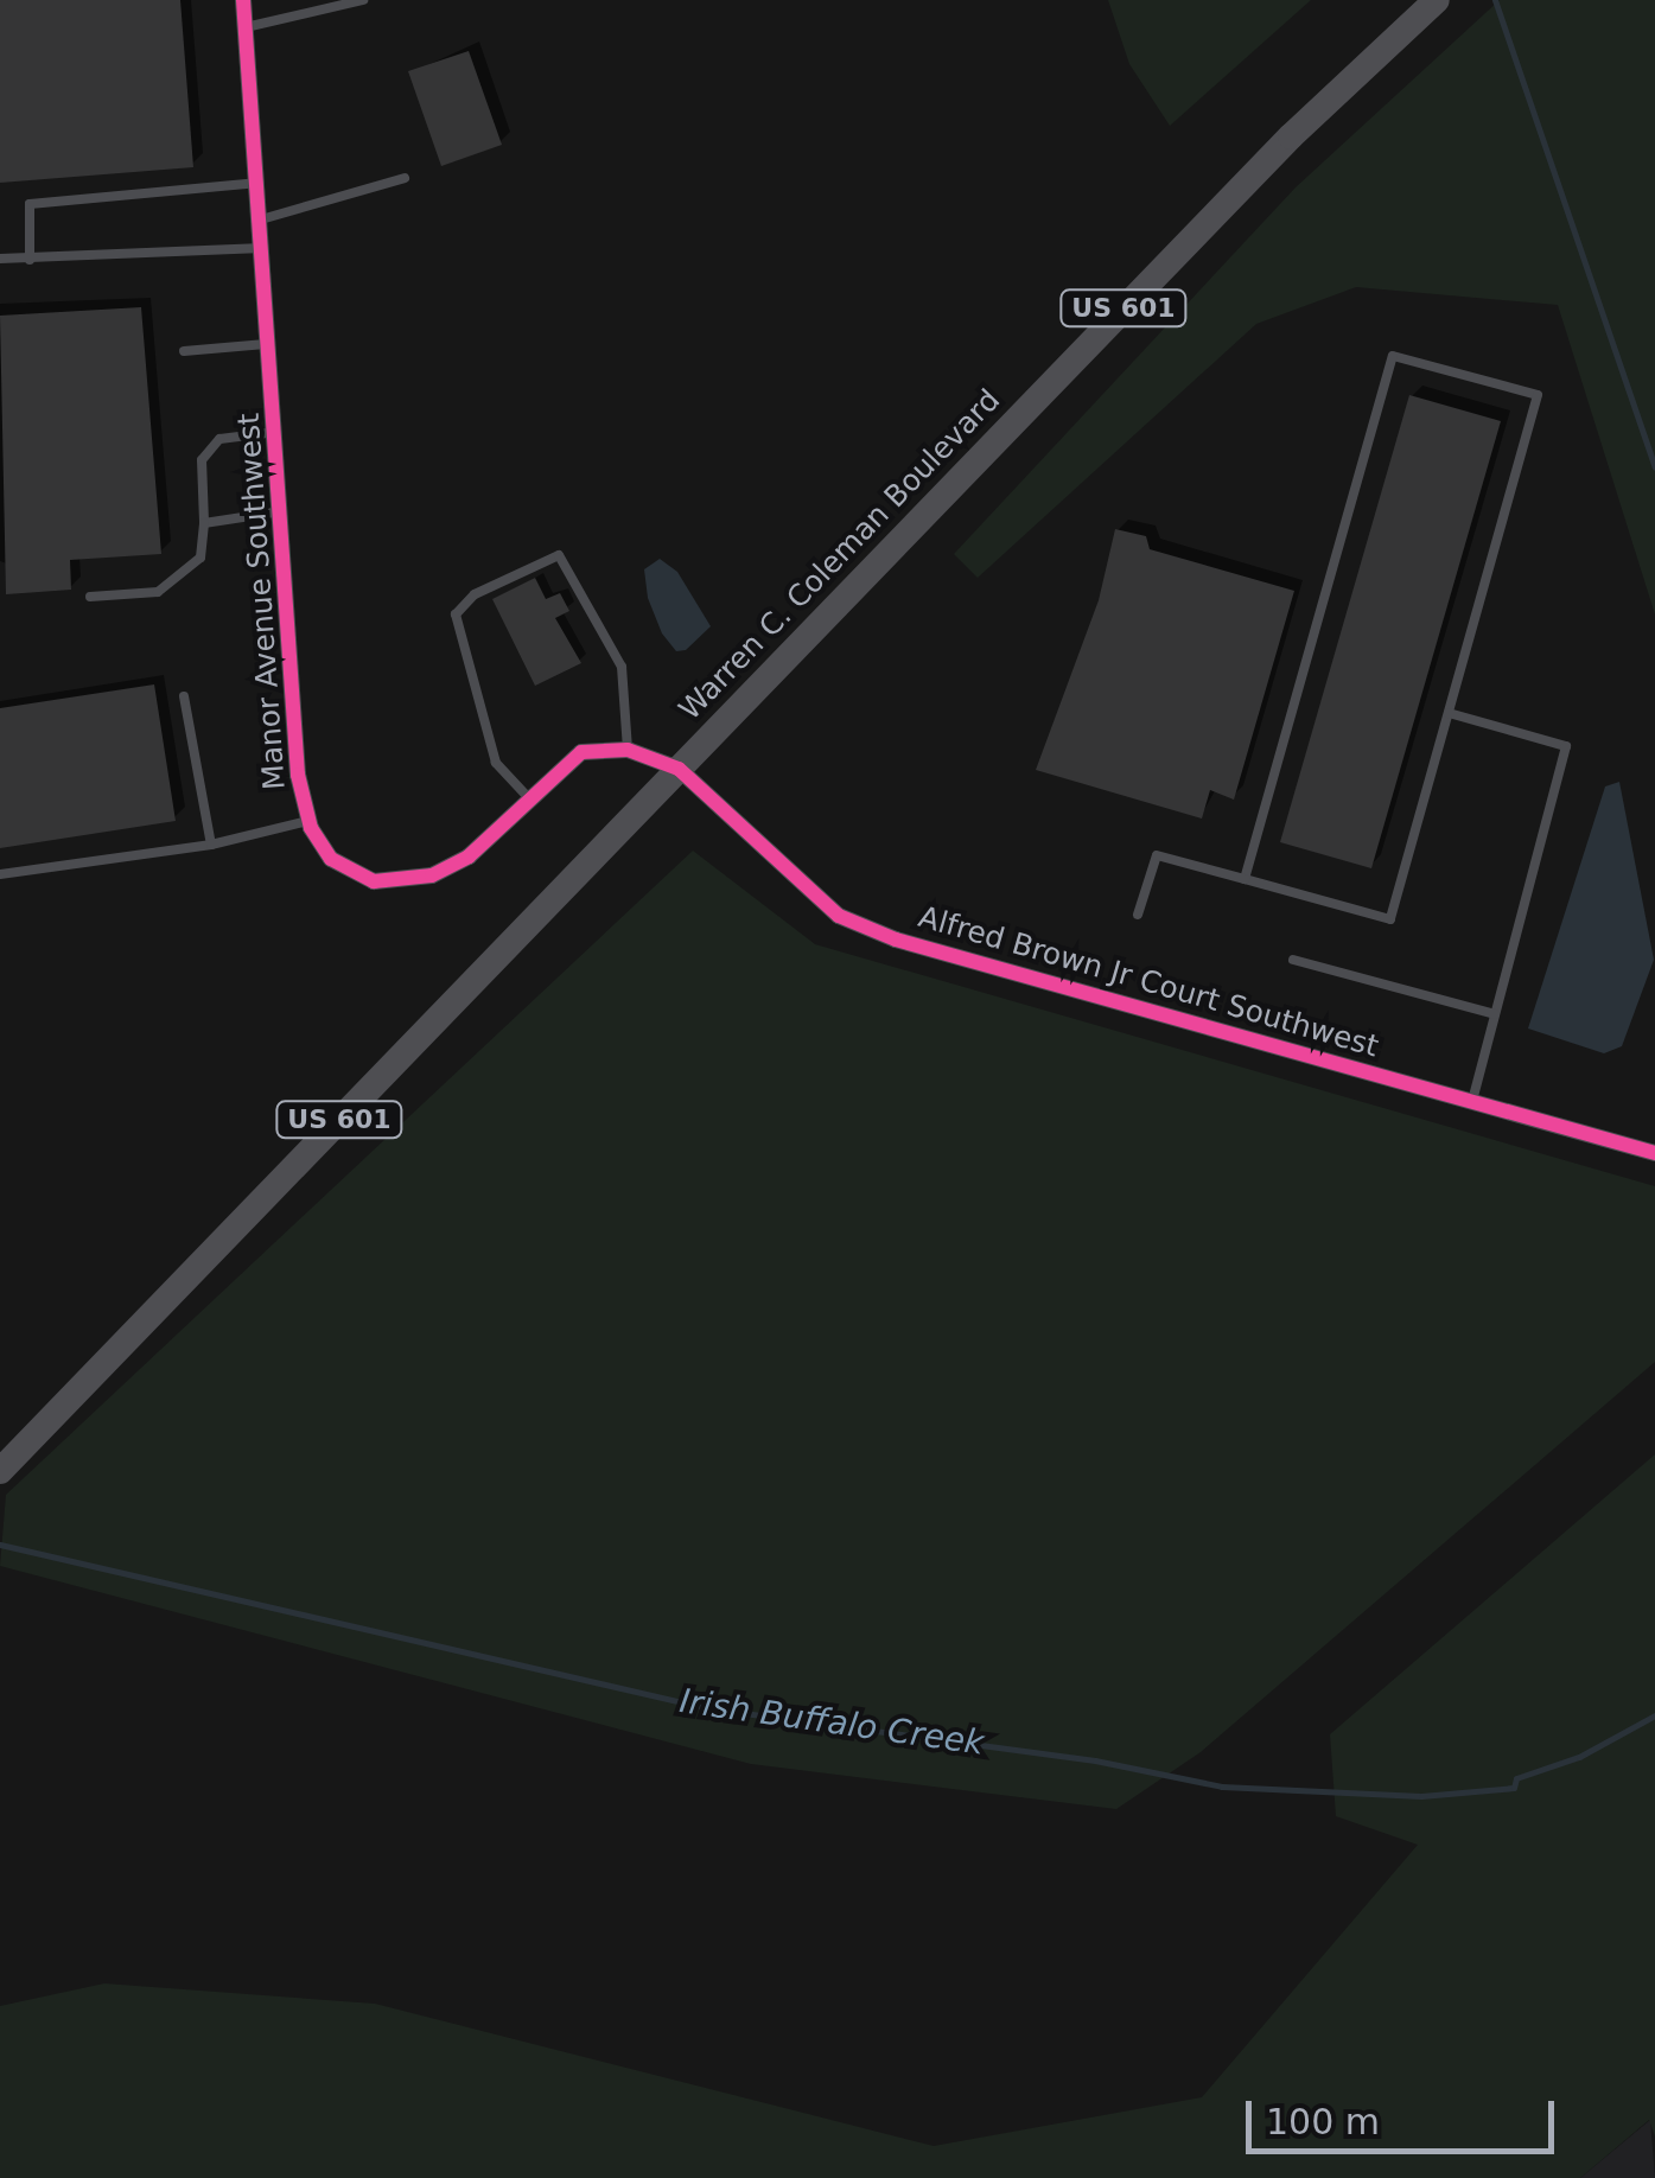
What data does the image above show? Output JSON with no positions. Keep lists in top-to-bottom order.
{
  "streets": {
    "highway": ["US 601", "Warren C. Coleman Boulevard"],
    "street": ["Manor Avenue Southwest", "Alfred Brown Jr Court Southwest"]
  },
  "crossings": [
    ["Warren C. Coleman Boulevard", "Alfred Brown Jr Court Southwest"]
  ],
  "water": ["Irish Buffalo Creek"],
  "scale_bar": "100 m"
}
